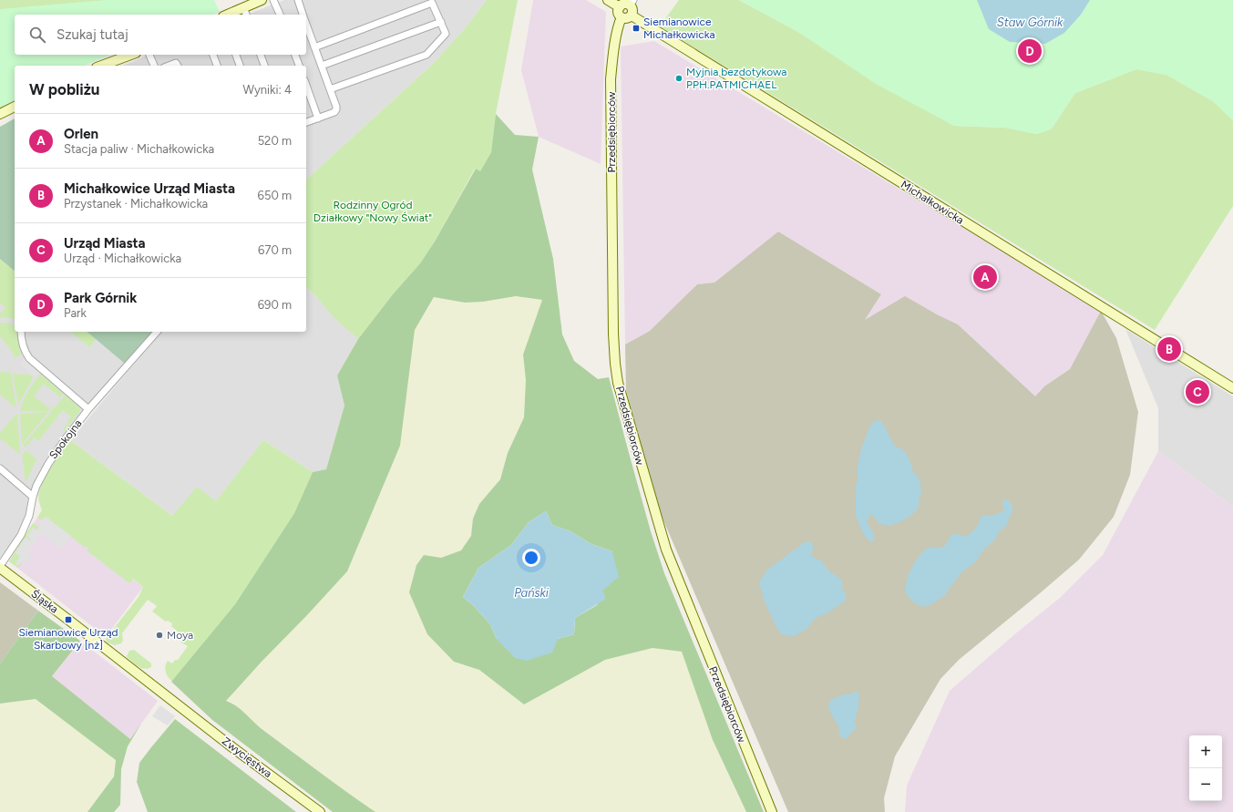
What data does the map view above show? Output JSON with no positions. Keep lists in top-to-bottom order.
{
  "streets": {
    "street": [
      "Przedsiębiorców",
      "Michałkowicka",
      "Spokojna",
      "Śląska",
      "Zwycięstwa"
    ]
  },
  "crossings": [
    ["Przedsiębiorców", "Michałkowicka"],
    ["Spokojna", "Śląska"],
    ["Śląska", "Zwycięstwa"]
  ],
  "water": ["Staw Górnik", "Pański"],
  "parks": ["Rodzinny Ogród Działkowy \"Nowy Świat\""],
  "places": {
    "transit": ["Siemianowice Michałkowicka", "Siemianowice Urząd Skarbowy [nż]"],
    "other": ["Myjnia bezdotykowa PPH.PATMICHAEL", "Moya"]
  },
  "page": {
    "search": "Szukaj tutaj",
    "pins": [
      "D",
      "A",
      "B",
      "C"
    ],
    "heading": ["W pobliżu", "Wyniki: 4"],
    "list": [
      {
        "mark": "A",
        "name": "Orlen",
        "note": "Stacja paliw · Michałkowicka",
        "value": "520 m"
      },
      {
        "mark": "B",
        "name": "Michałkowice Urząd Miasta",
        "note": "Przystanek · Michałkowicka",
        "value": "650 m"
      },
      {
        "mark": "C",
        "name": "Urząd Miasta",
        "note": "Urząd · Michałkowicka",
        "value": "670 m"
      },
      {
        "mark": "D",
        "name": "Park Górnik",
        "note": "Park",
        "value": "690 m"
      }
    ],
    "map_buttons": ["+", "−"]
  }
}
